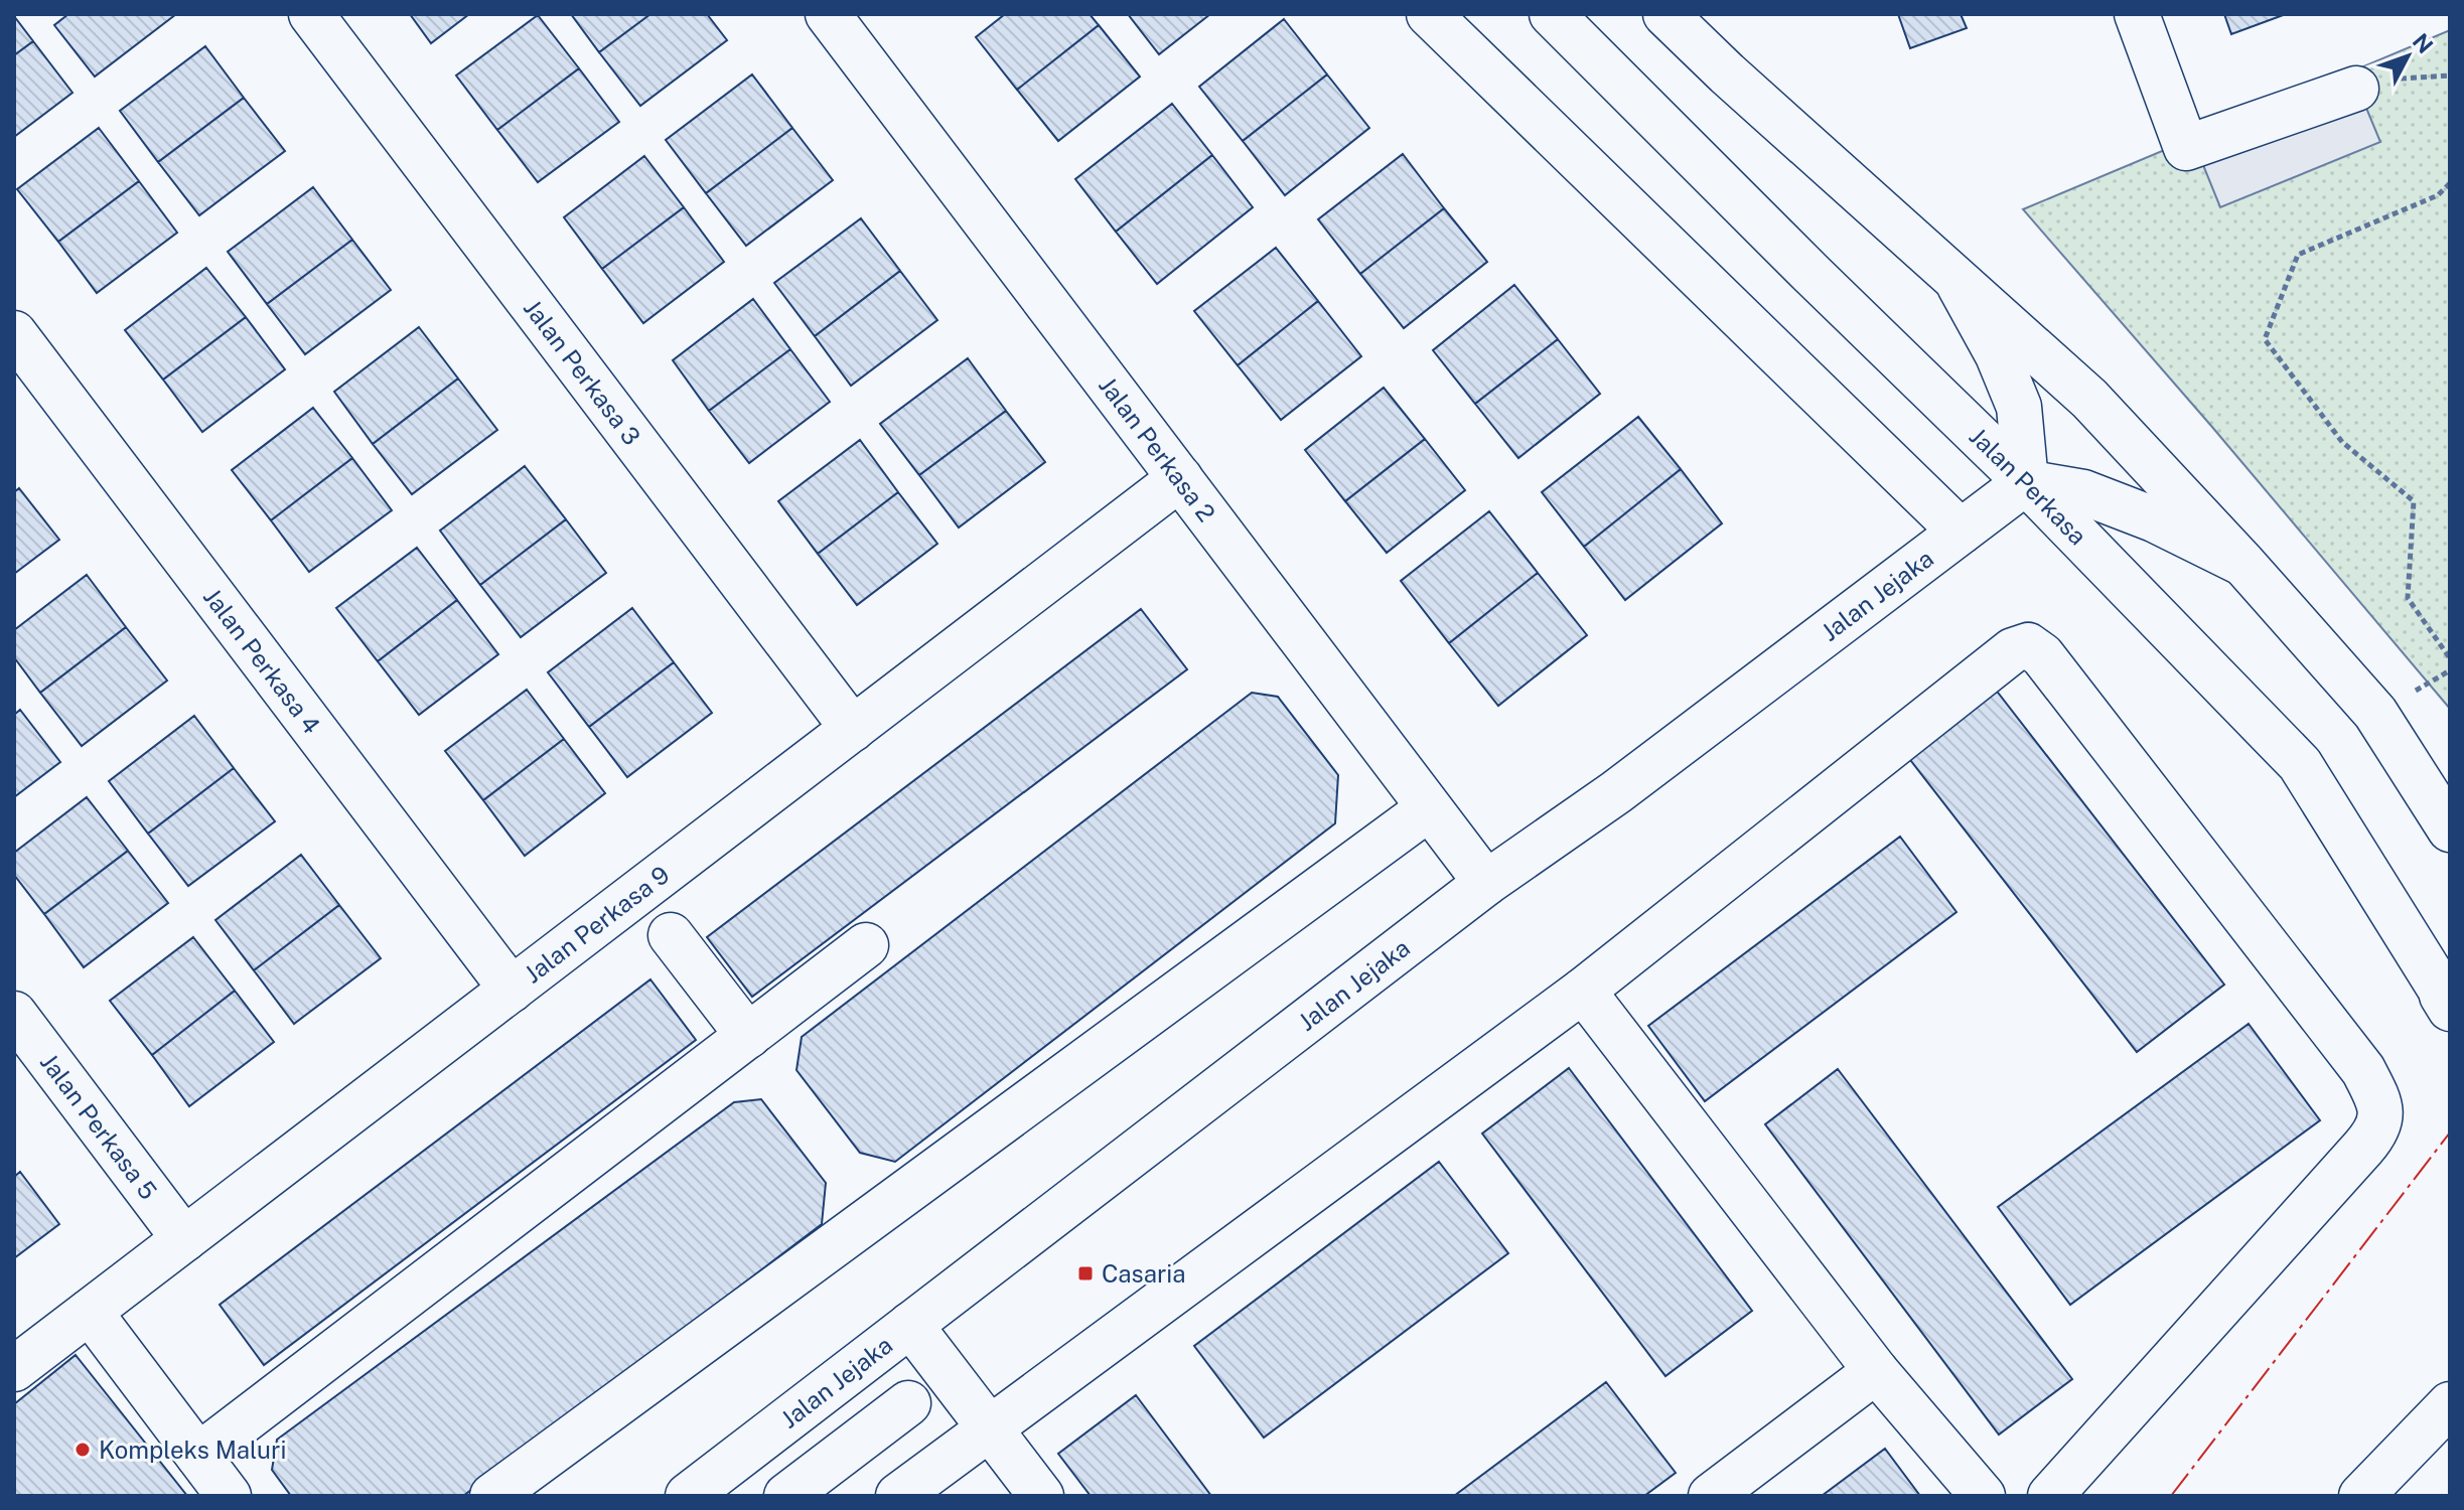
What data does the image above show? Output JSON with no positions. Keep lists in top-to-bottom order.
{
  "streets": {
    "street": [
      "Jalan Perkasa 3",
      "Jalan Perkasa 2",
      "Jalan Perkasa",
      "Jalan Jejaka",
      "Jalan Perkasa 4",
      "Jalan Perkasa 9",
      "Jalan Perkasa 5"
    ]
  },
  "crossings": [
    ["Jalan Perkasa 3", "Jalan Perkasa 9"],
    ["Jalan Perkasa 2", "Jalan Jejaka"],
    ["Jalan Perkasa 2", "Jalan Perkasa 9"],
    ["Jalan Perkasa", "Jalan Jejaka"],
    ["Jalan Perkasa 4", "Jalan Perkasa 9"],
    ["Jalan Perkasa 9", "Jalan Perkasa 5"]
  ],
  "places": {
    "transit": ["Casaria"],
    "other": ["Kompleks Maluri"]
  },
  "north": "top right"
}
